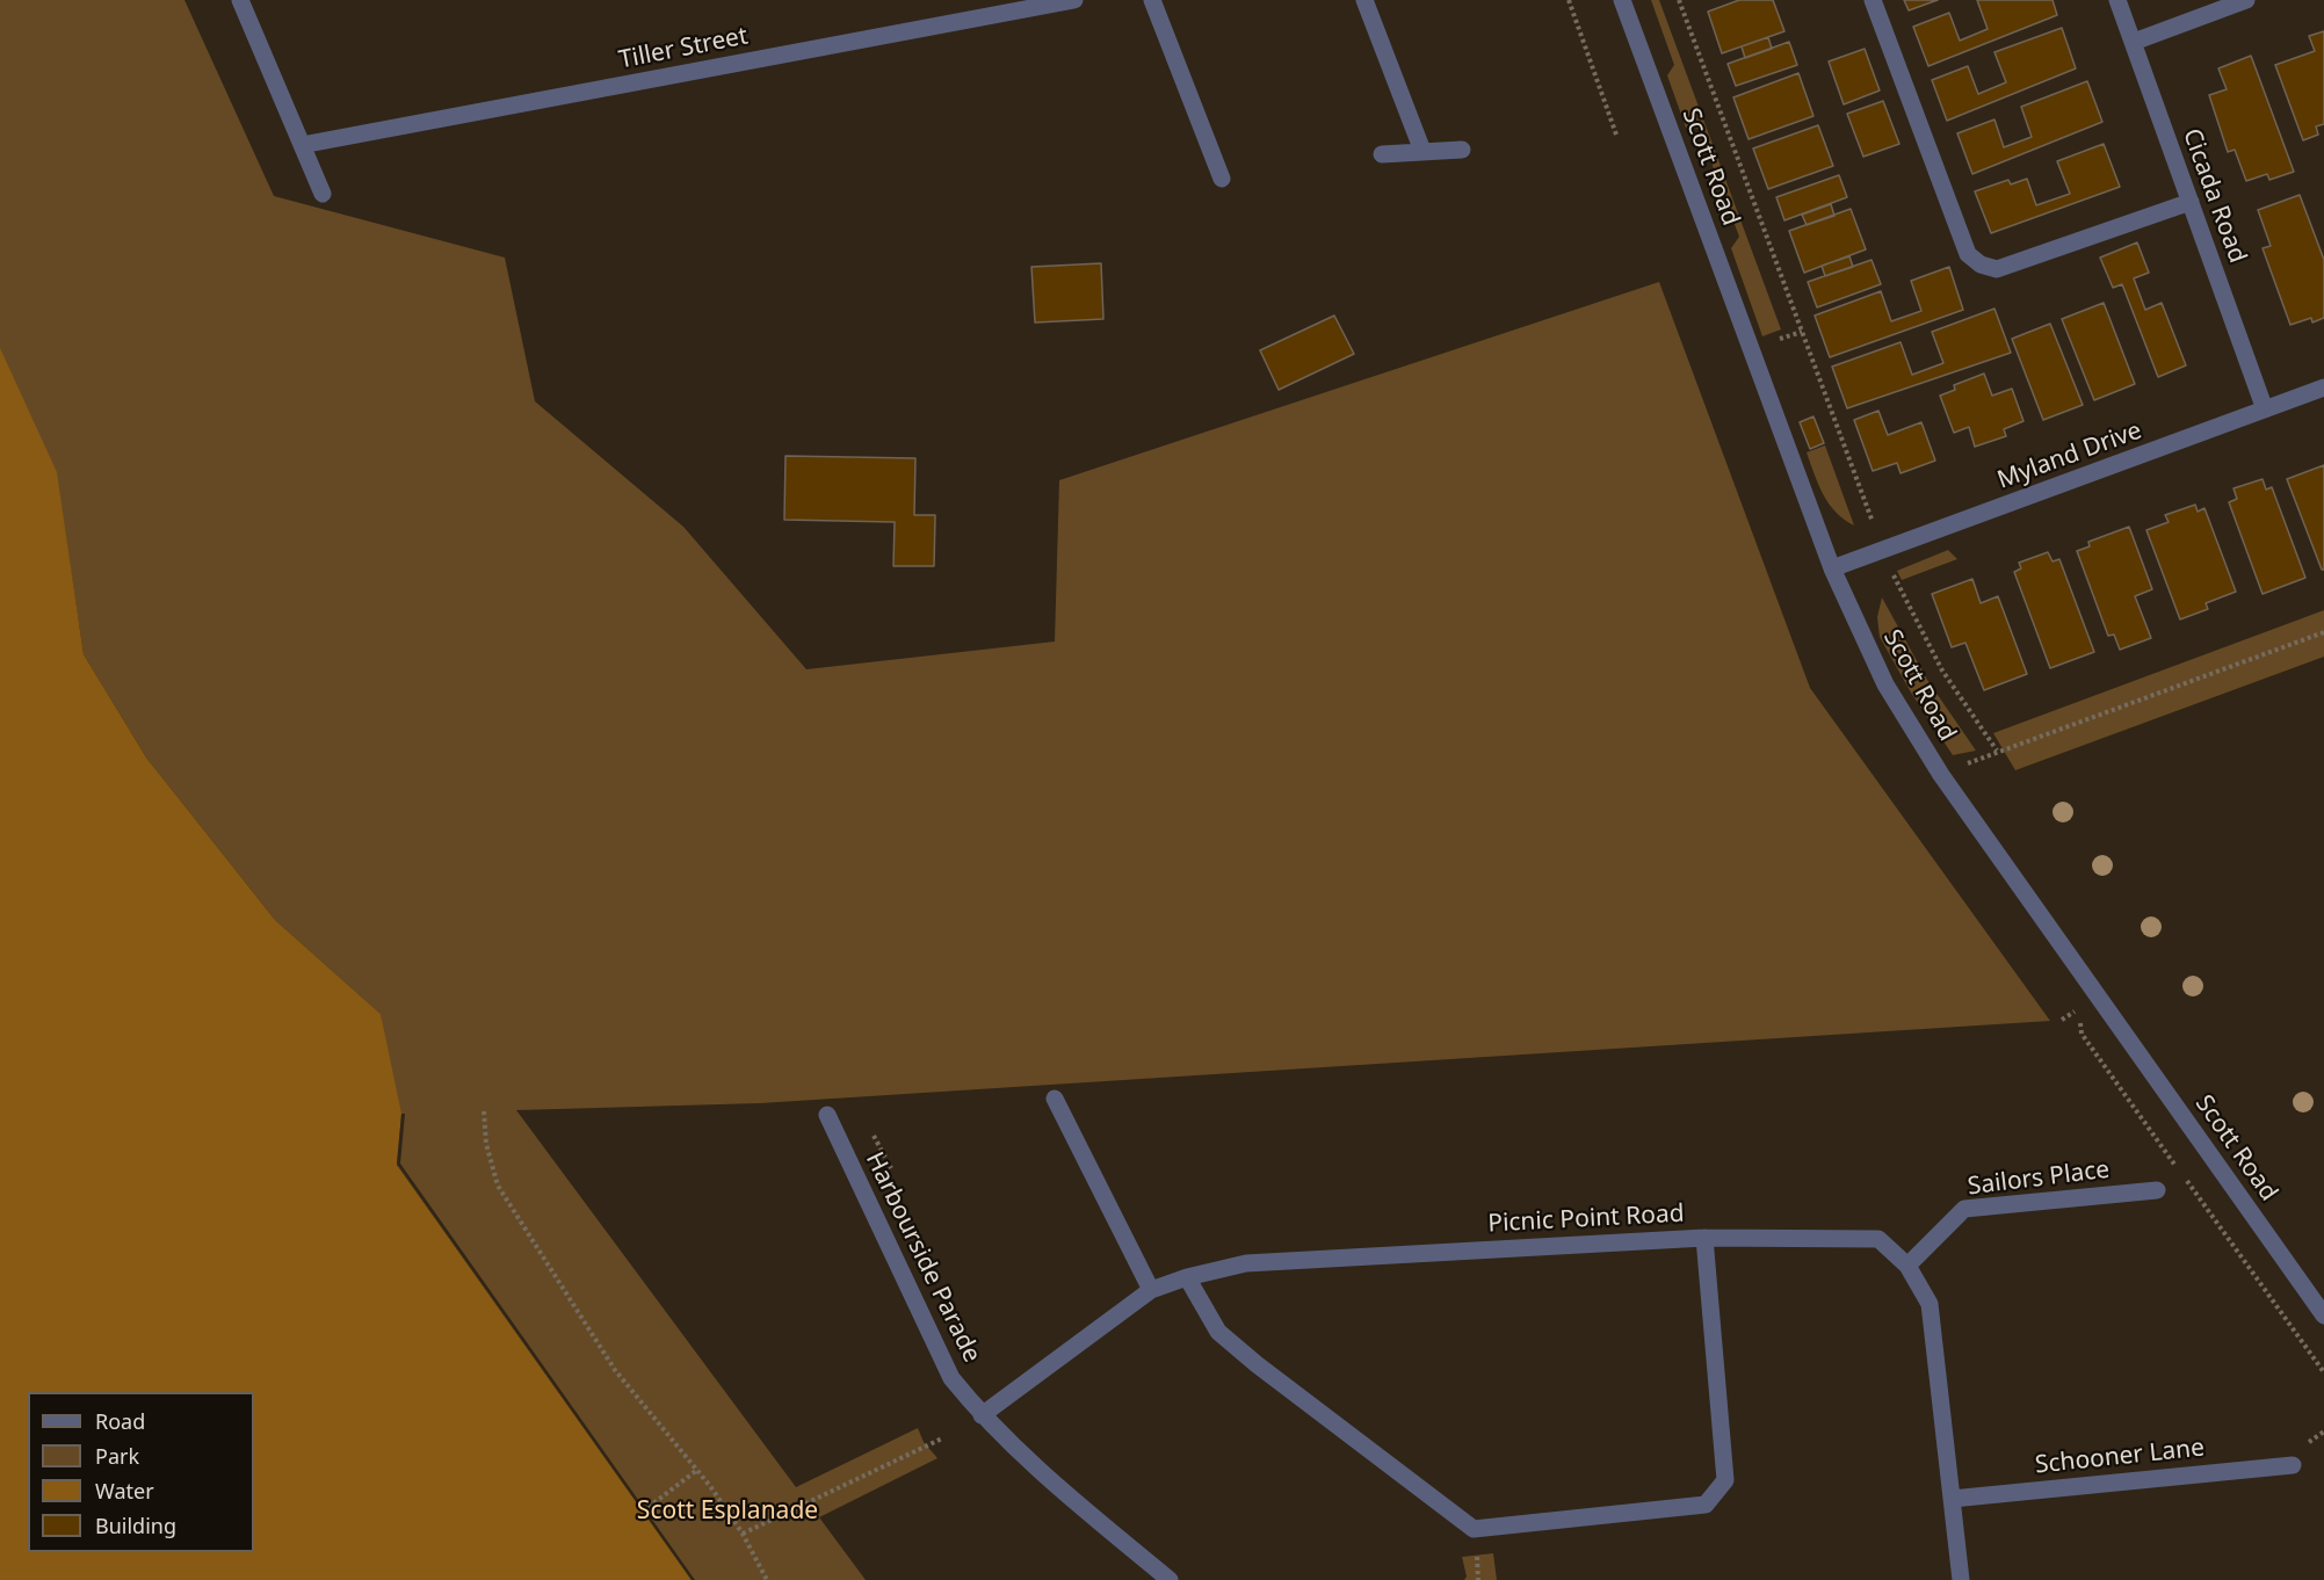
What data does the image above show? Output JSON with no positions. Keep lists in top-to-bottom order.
{
  "streets": {
    "street": [
      "Tiller Street",
      "Scott Road",
      "Cicada Road",
      "Myland Drive",
      "Sailors Place",
      "Picnic Point Road",
      "Harbourside Parade",
      "Schooner Lane"
    ]
  },
  "crossings": [
    ["Scott Road", "Myland Drive"],
    ["Cicada Road", "Myland Drive"],
    ["Sailors Place", "Picnic Point Road"],
    ["Picnic Point Road", "Harbourside Parade"],
    ["Picnic Point Road", "Schooner Lane"]
  ],
  "parks": ["Scott Esplanade"],
  "legend": [
    "Road",
    "Park",
    "Water",
    "Building"
  ]
}
